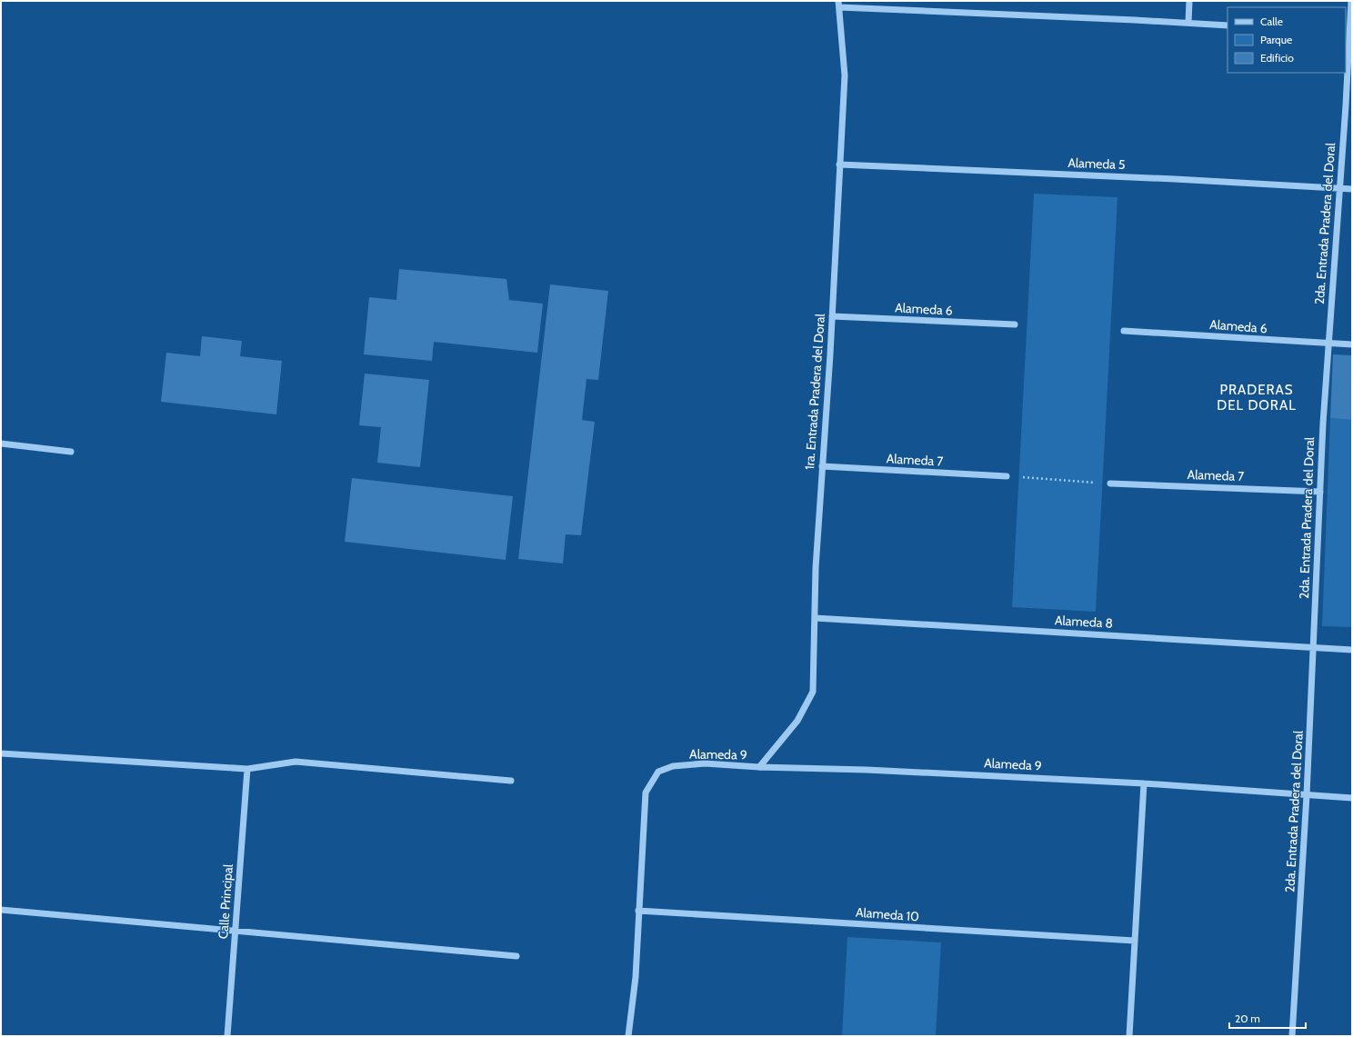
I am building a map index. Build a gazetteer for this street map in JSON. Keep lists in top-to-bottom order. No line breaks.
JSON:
{"streets":{"street":["Alameda 5","2da. Entrada Pradera del Doral","Alameda 6","1ra. Entrada Pradera del Doral","Alameda 7","Alameda 8","Alameda 9","Calle Principal","Alameda 10"]},"crossings":[["Alameda 5","2da. Entrada Pradera del Doral"],["Alameda 5","1ra. Entrada Pradera del Doral"],["2da. Entrada Pradera del Doral","Alameda 6"],["2da. Entrada Pradera del Doral","Alameda 7"],["2da. Entrada Pradera del Doral","Alameda 8"],["2da. Entrada Pradera del Doral","Alameda 9"],["Alameda 6","1ra. Entrada Pradera del Doral"],["1ra. Entrada Pradera del Doral","Alameda 7"],["1ra. Entrada Pradera del Doral","Alameda 8"],["1ra. Entrada Pradera del Doral","Alameda 9"],["Alameda 9","Alameda 10"]],"districts":["PRADERAS DEL DORAL"],"legend":["Calle","Parque","Edificio"],"scale_bar":"20 m"}
